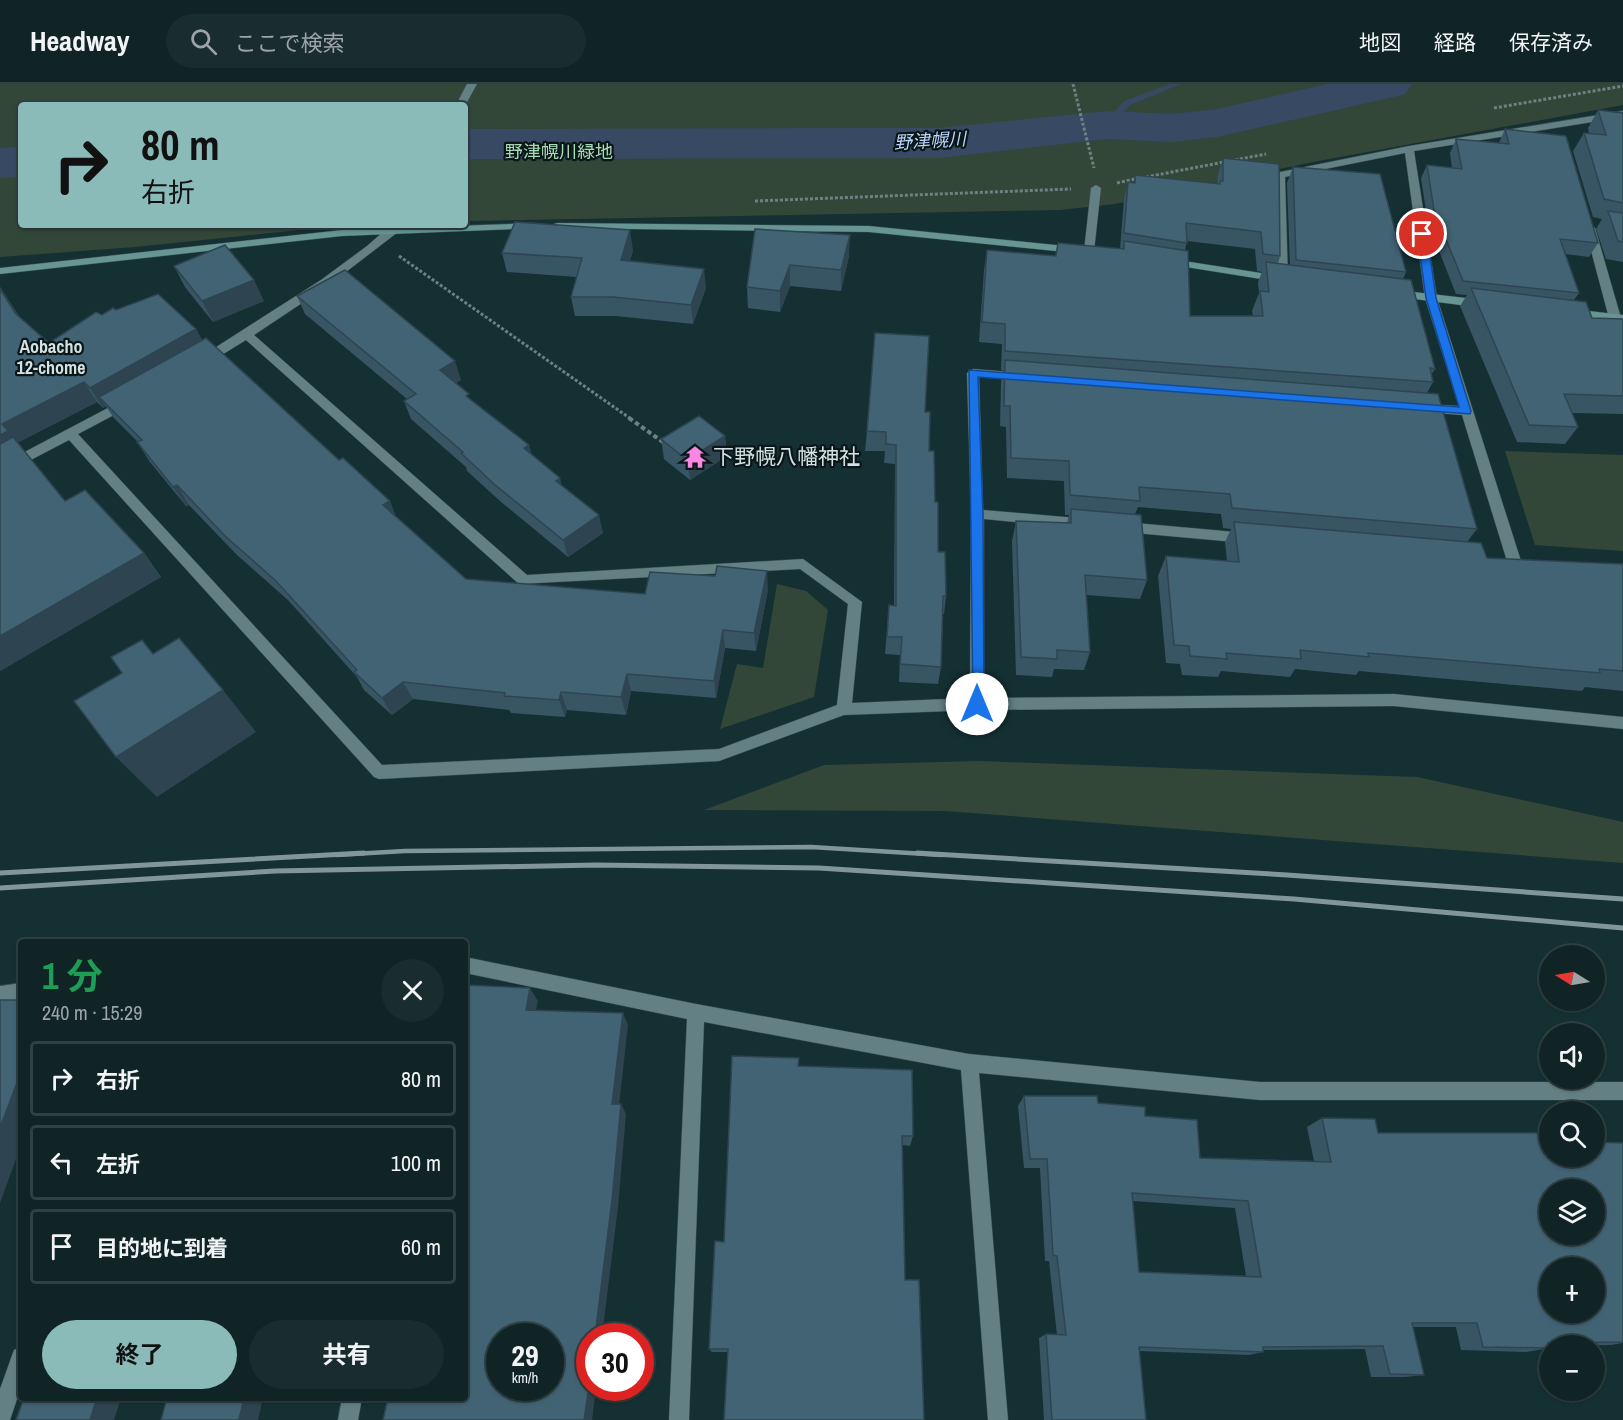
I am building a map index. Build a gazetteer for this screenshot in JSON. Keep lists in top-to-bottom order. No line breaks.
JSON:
{"districts":["Aobacho 12-chome"],"water":["野津幌川"],"parks":["野津幌川緑地"],"places":{"temple":["下野幌八幡神社"]},"north":"left","page":{"header":"Headway","search":"ここで検索","nav":["地図","経路","保存済み"],"turn":["80 m","右折"],"heading":["1 分","240 m · 15:29"],"map_buttons":["+","−"],"list":[{"name":"右折","value":"80 m"},{"name":"左折","value":"100 m"},{"name":"目的地に到着","value":"60 m"}],"buttons":["終了","共有"],"speed":"29 km/h","limit":"30"}}
